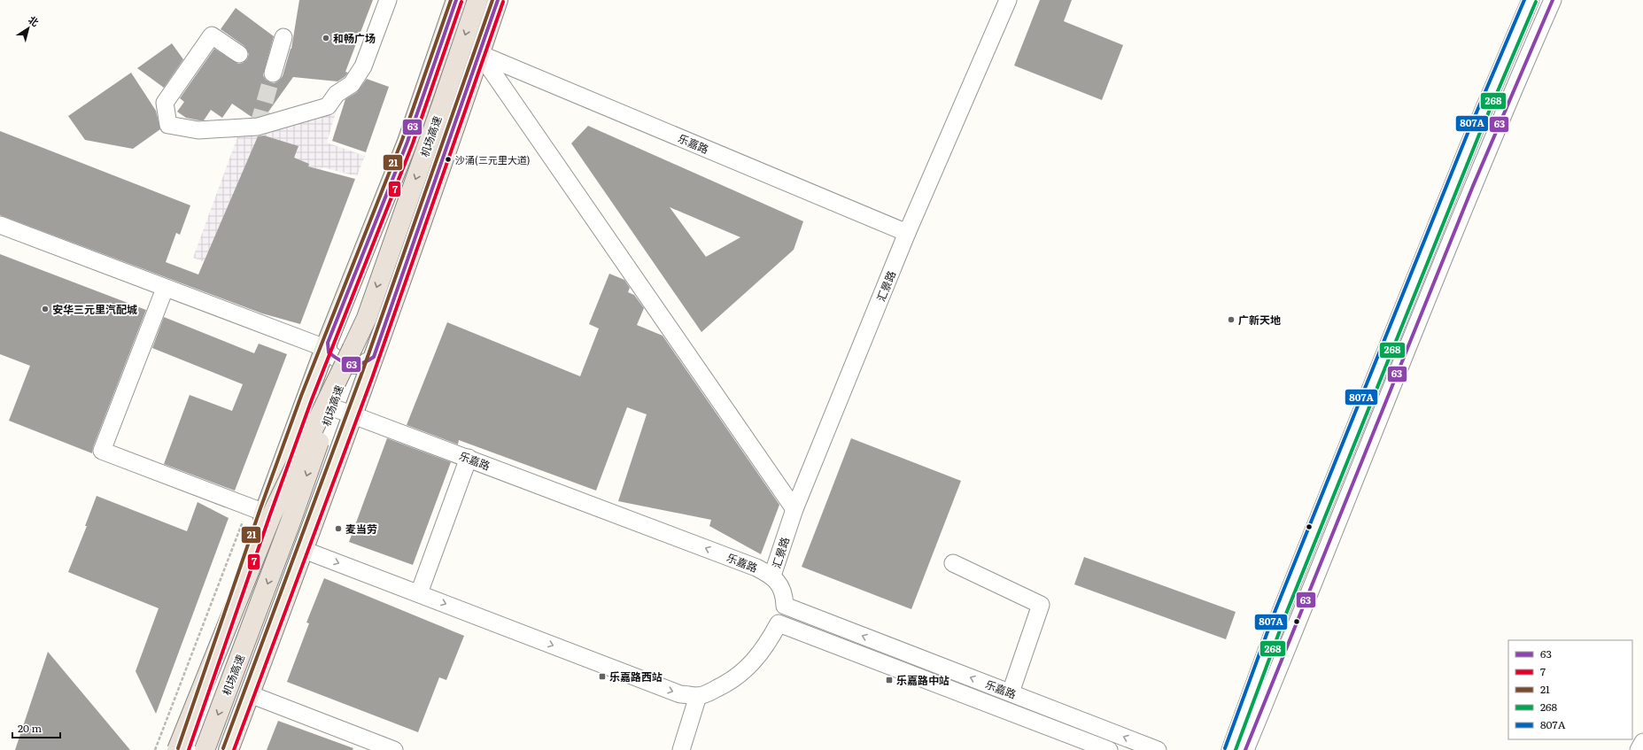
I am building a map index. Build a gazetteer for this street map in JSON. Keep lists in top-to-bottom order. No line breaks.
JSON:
{"streets":{"highway":["机场高速"],"street":["乐嘉路","汇景路"]},"crossings":[["乐嘉路","汇景路"]],"places":{"other":["和畅广场","沙涌(三元里大道)","安华三元里汽配城","广新天地","麦当劳"],"transit":["乐嘉路西站","乐嘉路中站"]},"lines":["transit line 63","transit line 21","transit line 807A","transit line 7","transit line 268"],"legend":["63","7","21","268","807A"],"scale_bar":"20 m","north":"top right"}
